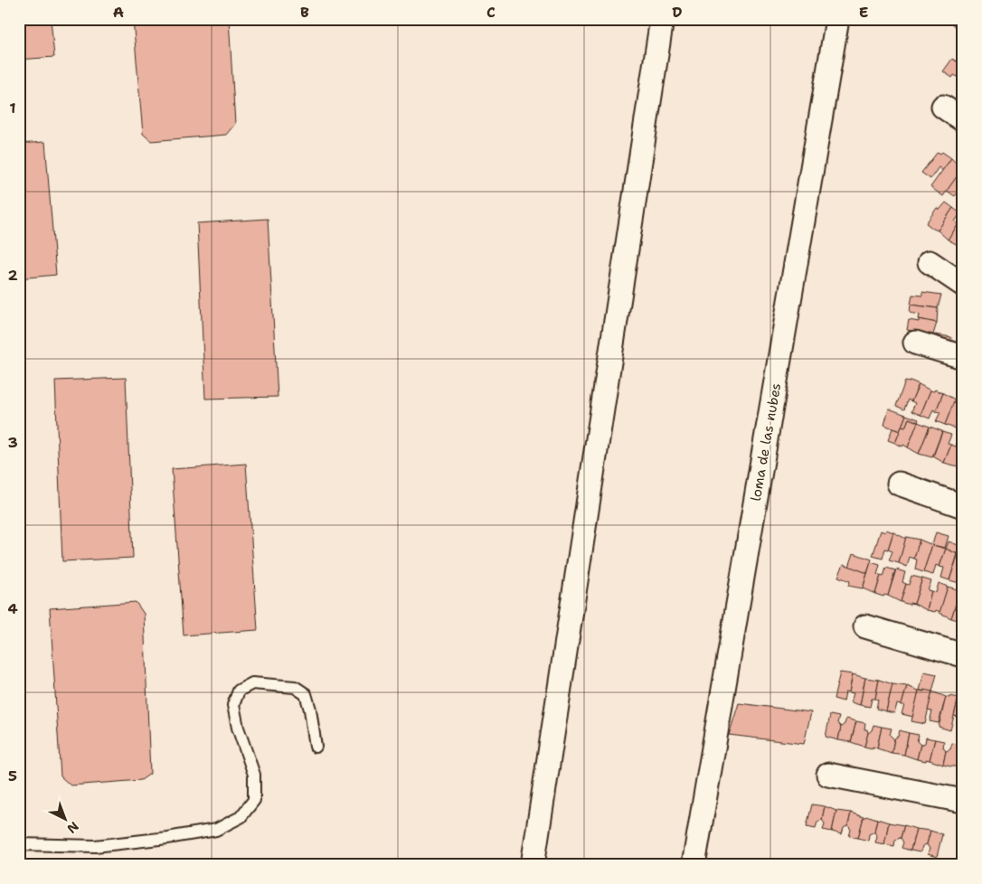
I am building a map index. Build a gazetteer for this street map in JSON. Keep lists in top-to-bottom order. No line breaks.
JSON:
{"streets":{"street":["loma de las nubes"]},"north":"bottom right","grid":{"columns":["A","B","C","D","E"],"rows":["1","2","3","4","5"]}}
